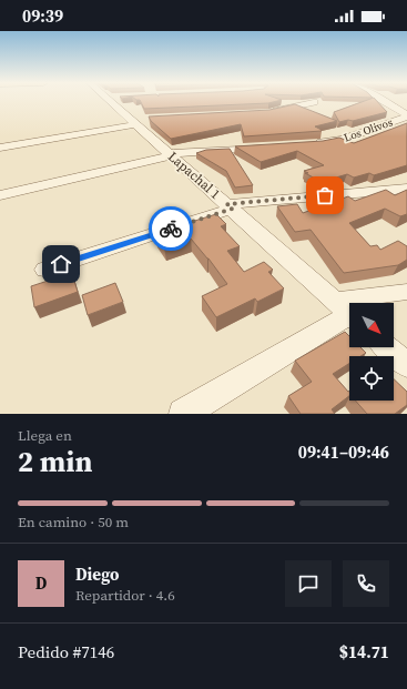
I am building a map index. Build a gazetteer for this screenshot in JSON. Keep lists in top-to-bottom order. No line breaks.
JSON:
{"streets":{"street":["Los Olivos","Lapachal 1"]},"north":"bottom right","page":{"status":"09:39","heading":["2 min","Llega en","09:41–09:46"],"panel":["Diego","Repartidor · 4.6","Pedido #7146","$14.71"],"bar":"En camino · 50 m","round":"D"}}
